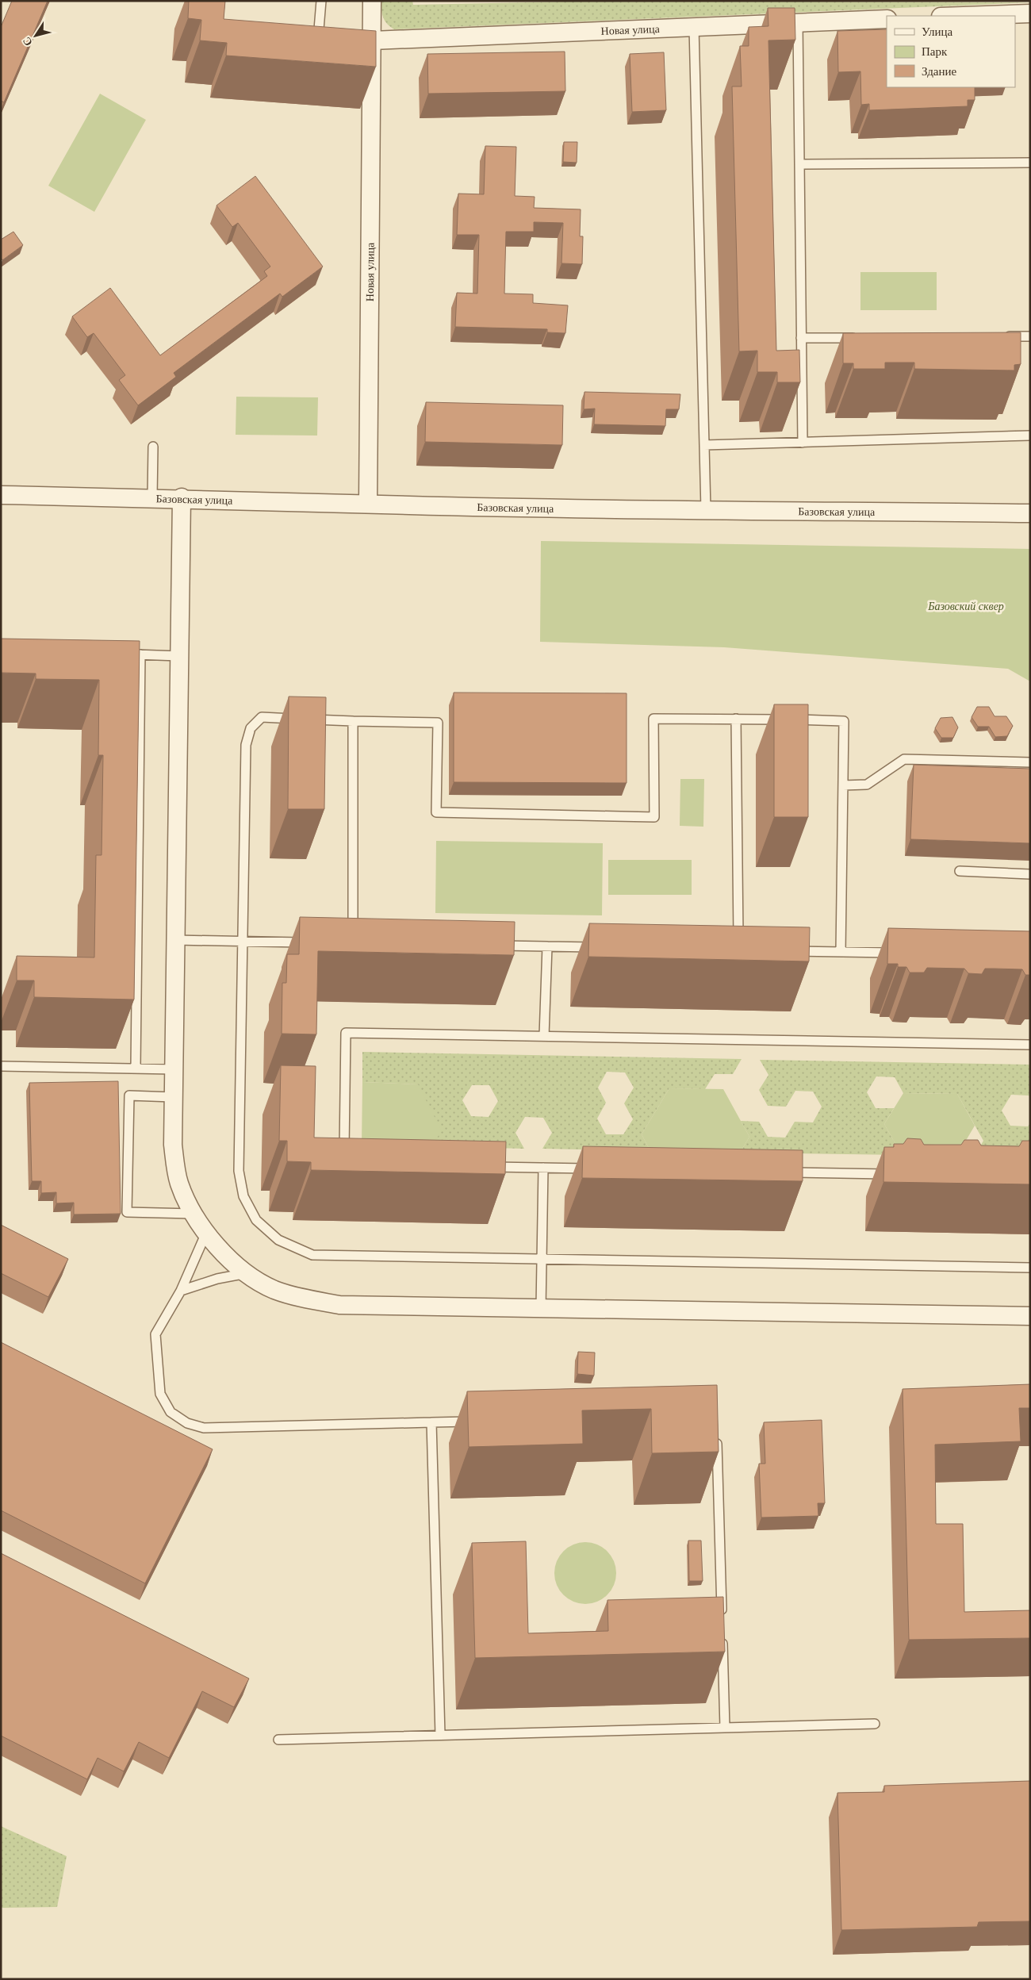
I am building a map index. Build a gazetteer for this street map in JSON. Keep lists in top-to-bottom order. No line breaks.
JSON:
{"streets":{"street":["Новая улица","Базовская улица"]},"crossings":[["Новая улица","Базовская улица"]],"parks":["Базовский сквер"],"legend":["Улица","Парк","Здание"],"north":"bottom left"}
